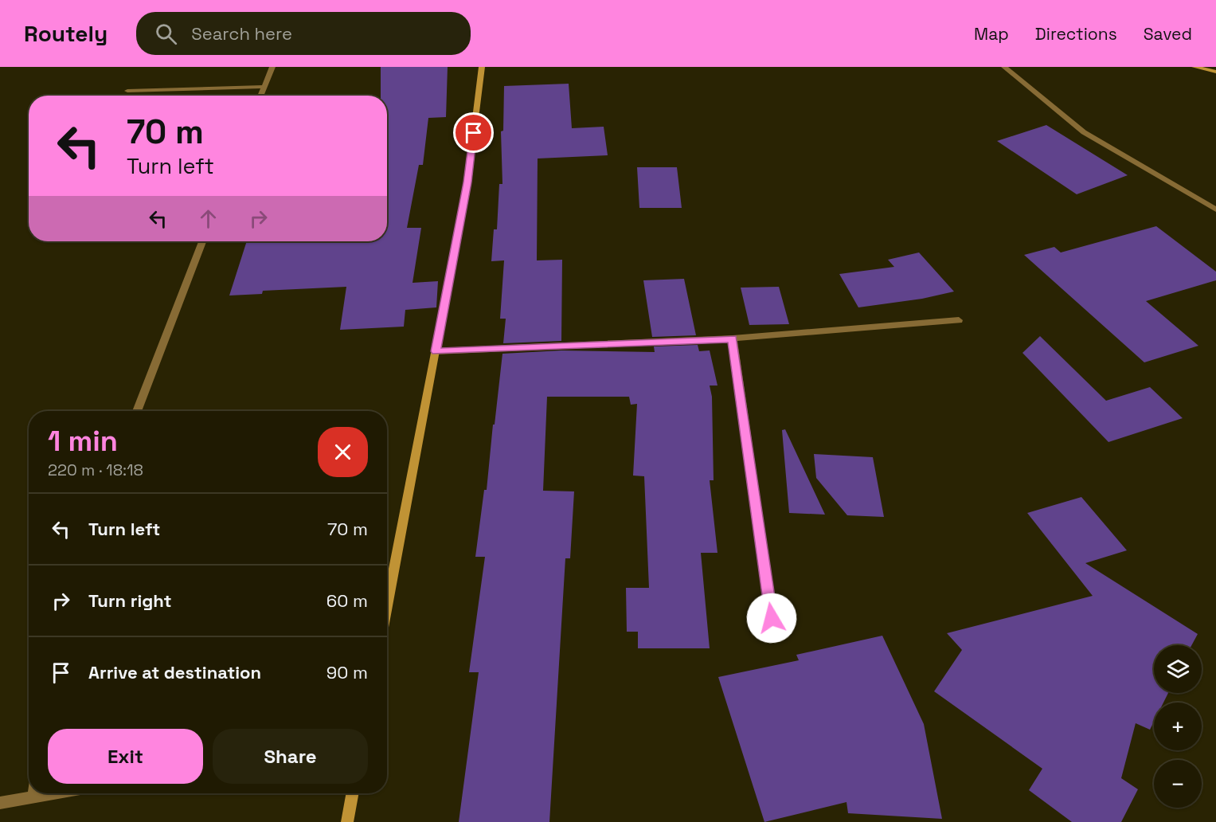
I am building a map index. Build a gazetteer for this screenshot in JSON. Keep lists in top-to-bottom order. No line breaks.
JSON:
{"page":{"header":"Routely","search":"Search here","nav":["Map","Directions","Saved"],"turn":["70 m","Turn left"],"heading":["1 min","220 m · 18:18"],"list":[{"name":"Turn left","value":"70 m"},{"name":"Turn right","value":"60 m"},{"name":"Arrive at destination","value":"90 m"}],"map_buttons":["+","−"],"buttons":["Exit","Share"]}}
